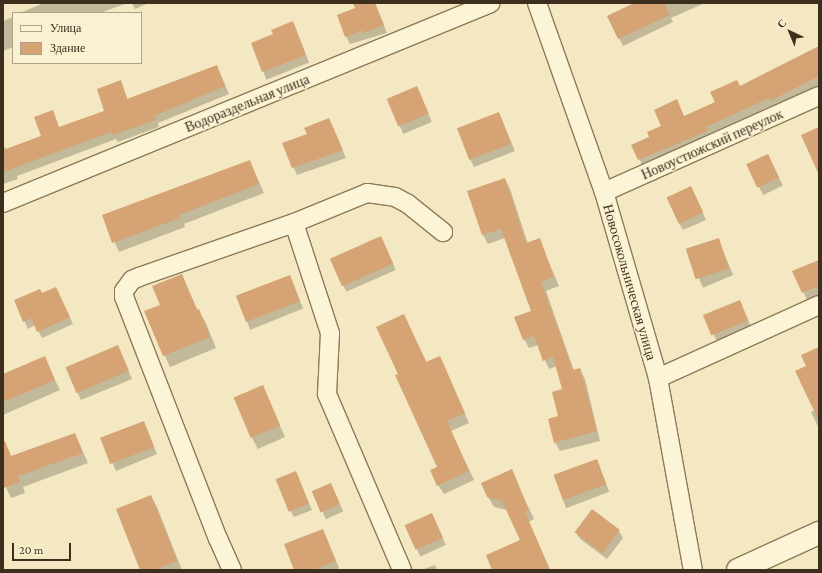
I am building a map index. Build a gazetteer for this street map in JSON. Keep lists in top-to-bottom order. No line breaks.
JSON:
{"streets":{"street":["Водораздельная улица","Новоустюжский переулок","Новосокольническая улица"]},"crossings":[["Новоустюжский переулок","Новосокольническая улица"]],"legend":["Улица","Здание"],"scale_bar":"20 m","north":"top left"}
